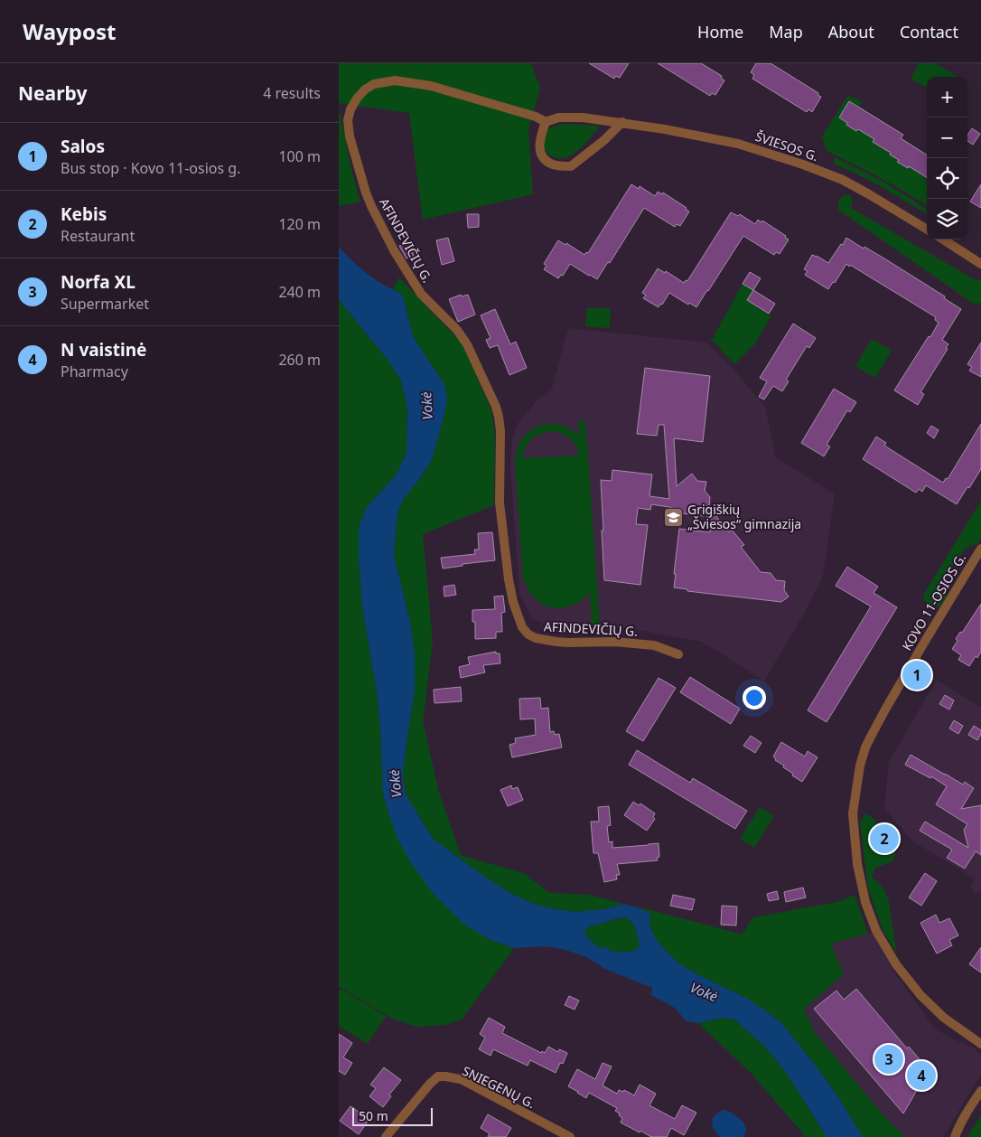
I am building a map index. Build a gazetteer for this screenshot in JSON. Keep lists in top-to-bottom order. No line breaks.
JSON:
{"streets":{"street":["ŠVIESOS G.","AFINDEVIČIŲ G.","KOVO 11-OSIOS G.","SNIEGENŲ G."]},"crossings":[["ŠVIESOS G.","AFINDEVIČIŲ G."]],"water":["Vokė"],"places":{"school or university":["Grigiškių „Šviesos“ gimnazija"]},"scale_bar":"50 m","page":{"header":"Waypost","nav":["Home","Map","About","Contact"],"heading":["Nearby","4 results"],"map_buttons":["+","−"],"list":[{"mark":"1","name":"Salos","note":"Bus stop · Kovo 11-osios g.","value":"100 m"},{"mark":"2","name":"Kebis","note":"Restaurant","value":"120 m"},{"mark":"3","name":"Norfa XL","note":"Supermarket","value":"240 m"},{"mark":"4","name":"N vaistinė","note":"Pharmacy","value":"260 m"}],"pins":["1","2","3","4"],"scale":"50 m"}}
